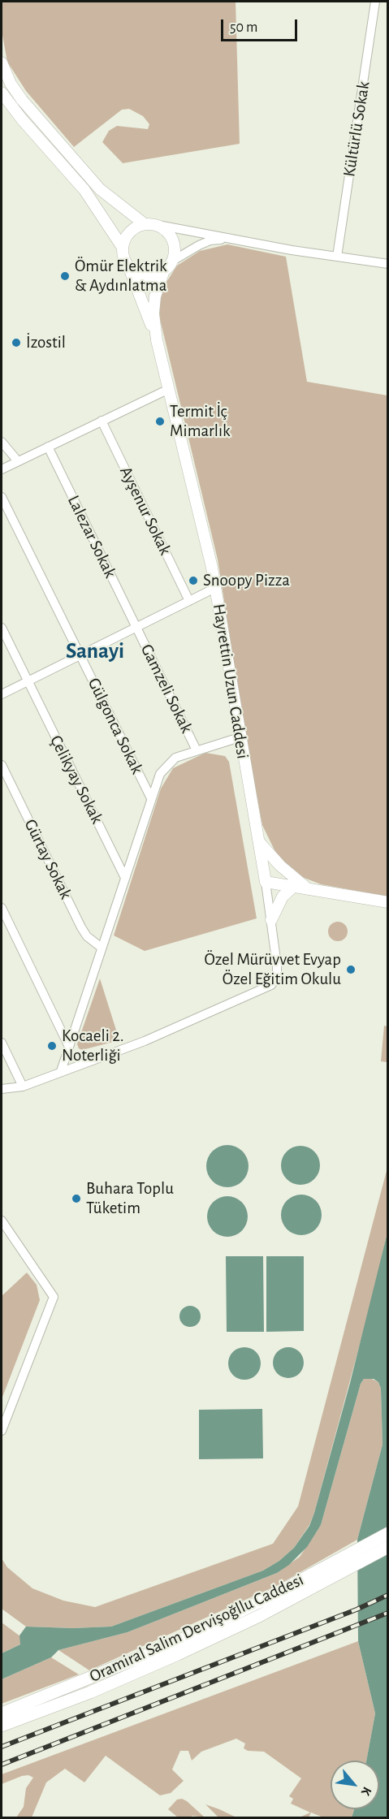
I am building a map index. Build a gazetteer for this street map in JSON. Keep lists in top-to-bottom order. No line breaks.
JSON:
{"streets":{"main road":["Oramiral Salim Dervişoğllu Caddesi"],"street":["Kültürlü Sokak","Ayşenur Sokak","Lalezar Sokak","Hayrettin Uzun Caddesi","Gamzeli Sokak","Gülgonca Sokak","Çelikyay Sokak","Gürtay Sokak"]},"crossings":[["Lalezar Sokak","Gamzeli Sokak"]],"districts":["Sanayi"],"places":["Ömür Elektrik & Aydınlatma","İzostil","Termit İç Mimarlık","Snoopy Pizza","Özel Mürüvvet Evyap Özel Eğitim Okulu","Kocaeli 2. Noterliği","Buhara Toplu Tüketim"],"scale_bar":"50 m","north":"bottom right"}
